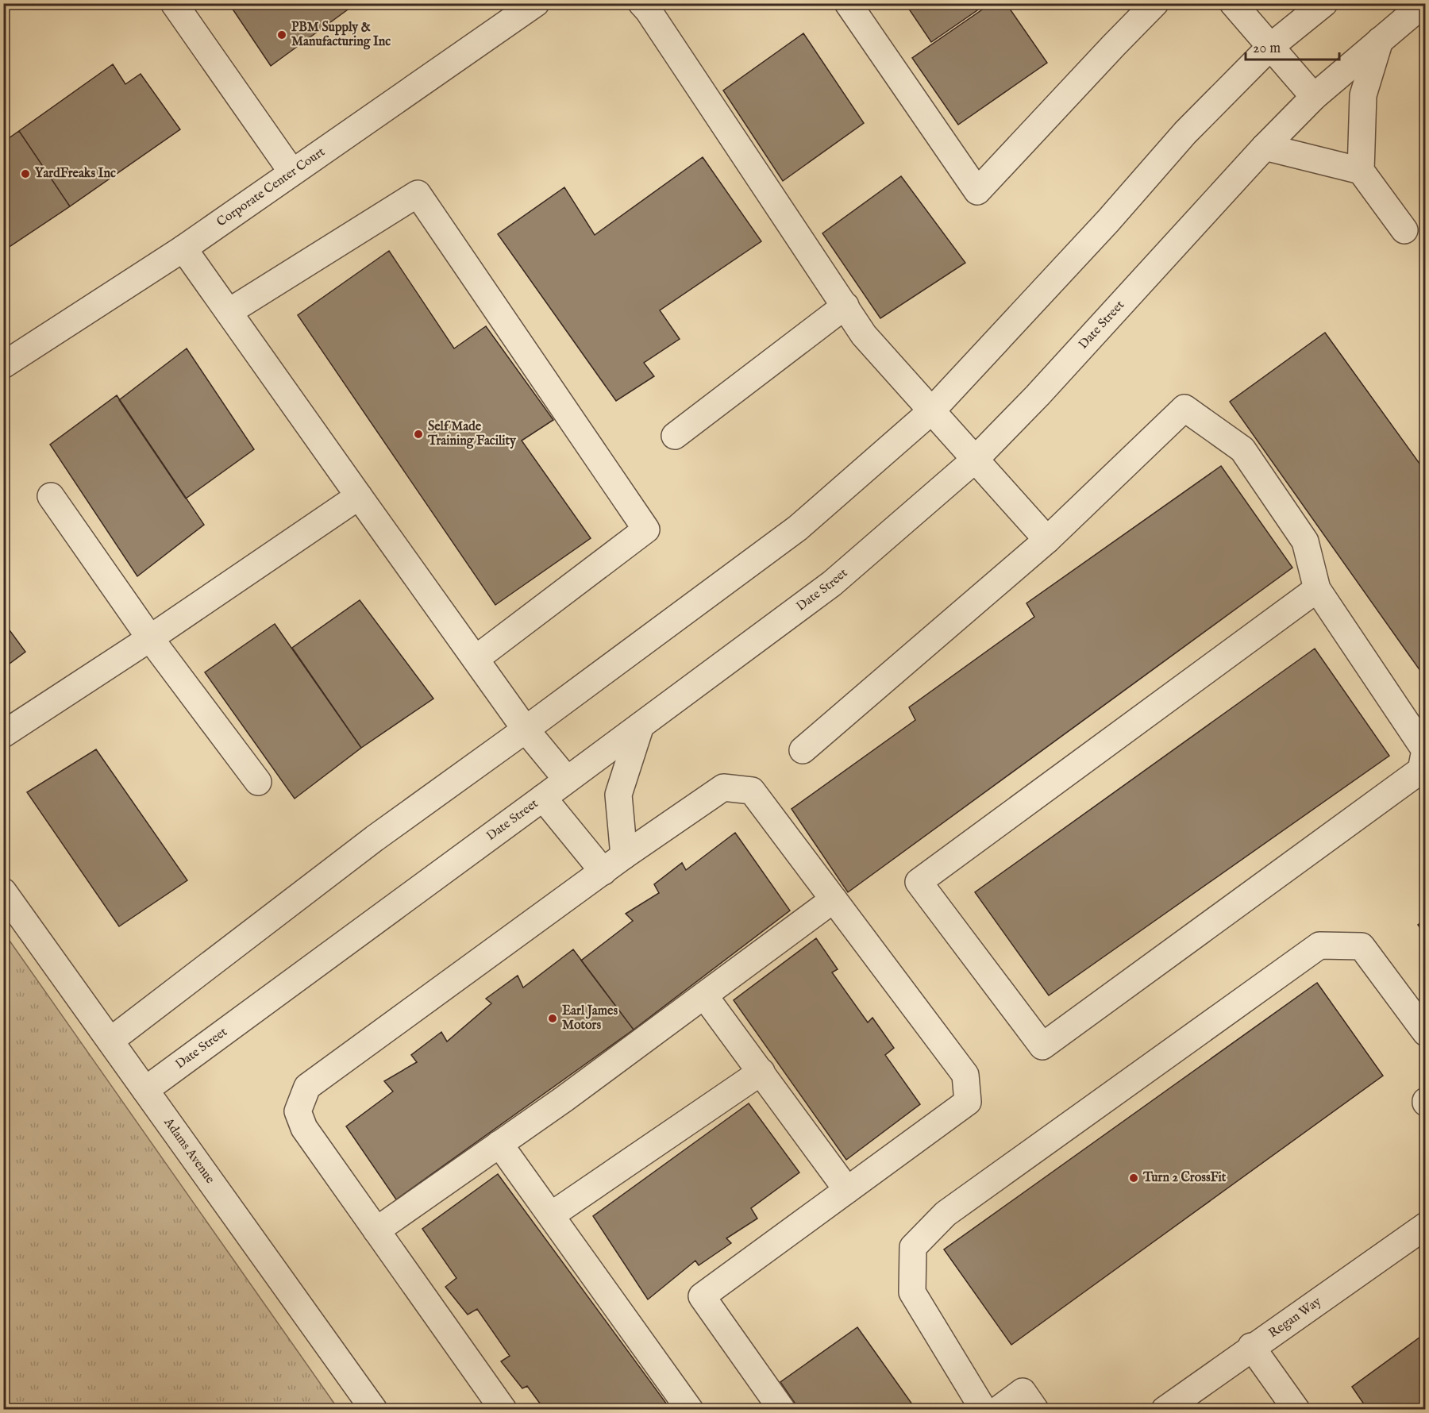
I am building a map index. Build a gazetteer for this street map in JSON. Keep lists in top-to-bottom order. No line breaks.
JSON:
{"streets":{"street":["Corporate Center Court","Date Street","Adams Avenue","Regan Way"]},"crossings":[["Date Street","Adams Avenue"]],"places":["PBM Supply & Manufacturing Inc","YardFreaks Inc","Self Made Training Facility","Earl James Motors","Turn 2 CrossFit"],"scale_bar":"20 m"}
